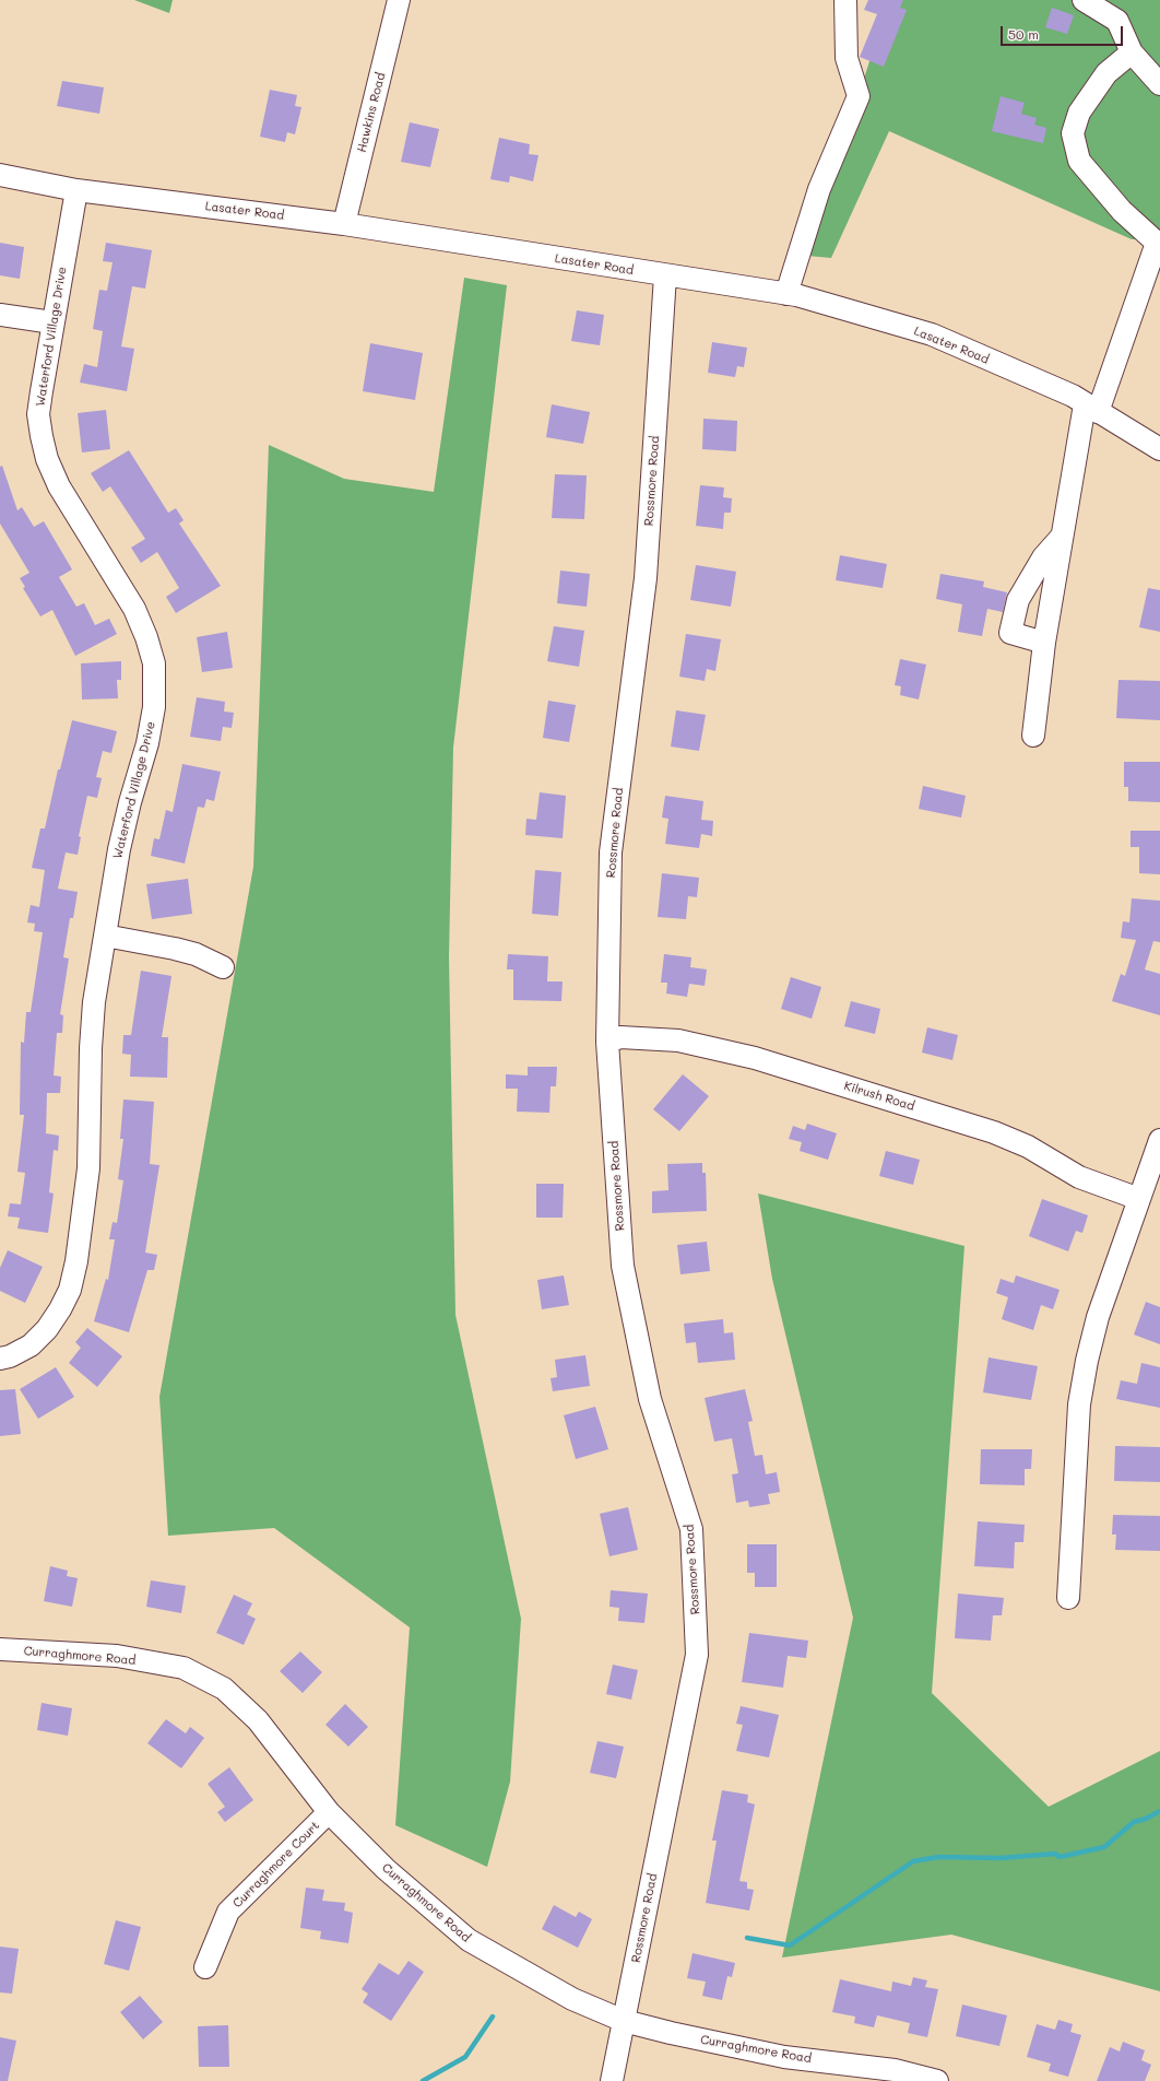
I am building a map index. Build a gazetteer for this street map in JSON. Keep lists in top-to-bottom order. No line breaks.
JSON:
{"streets":{"street":["Hawkins Road","Lasater Road","Waterford Village Drive","Rossmore Road","Kilrush Road","Curraghmore Road","Curraghmore Court"]},"crossings":[["Hawkins Road","Lasater Road"],["Lasater Road","Waterford Village Drive"],["Lasater Road","Rossmore Road"],["Rossmore Road","Kilrush Road"],["Rossmore Road","Curraghmore Road"],["Curraghmore Road","Curraghmore Court"]],"scale_bar":"50 m"}
